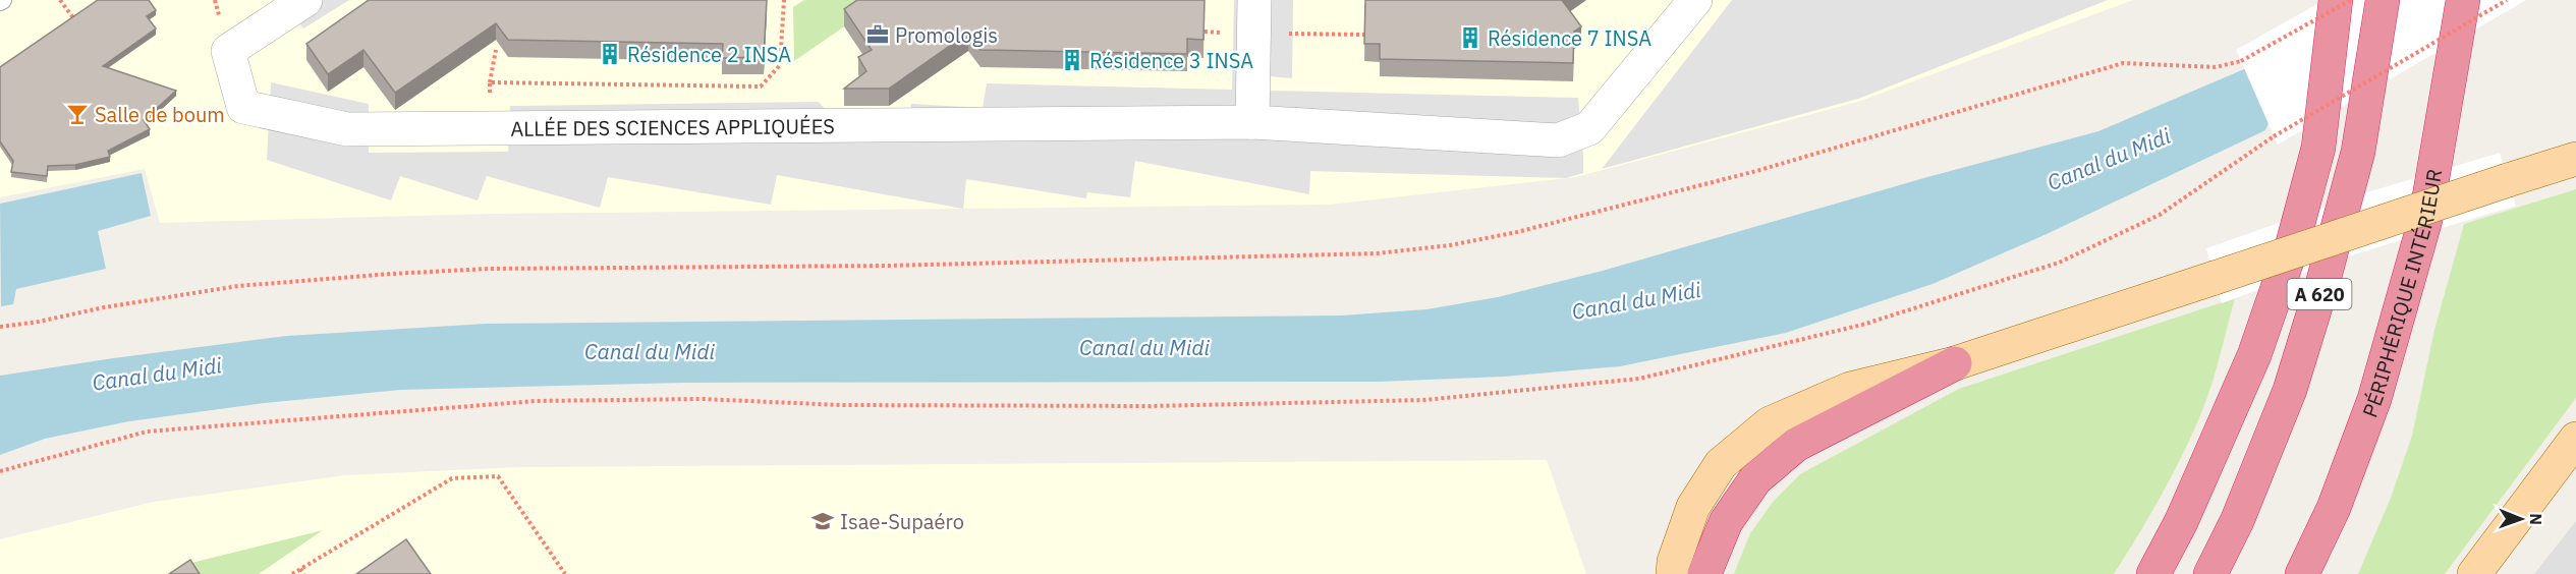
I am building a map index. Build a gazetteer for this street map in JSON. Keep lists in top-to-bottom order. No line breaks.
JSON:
{"streets":{"highway":["PÉRIPHÉRIQUE INTÉRIEUR","A 620"],"street":["ALLÉE DES SCIENCES APPLIQUÉES"]},"water":["Canal du Midi"],"places":{"office":["Promologis"],"building":["Résidence 7 INSA","Résidence 2 INSA","Résidence 3 INSA"],"bar":["Salle de boum"],"school or university":["Isae-Supaéro"]},"north":"right"}
